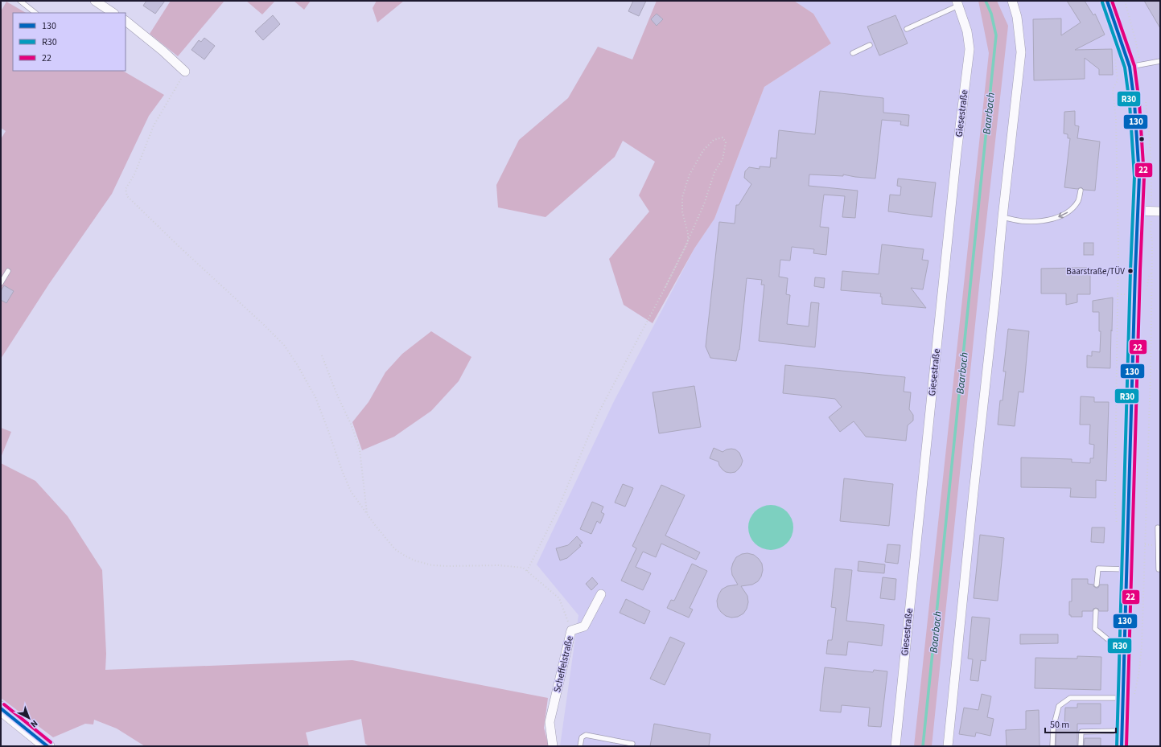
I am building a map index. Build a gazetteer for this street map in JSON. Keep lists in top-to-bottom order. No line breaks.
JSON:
{"streets":{"street":["Giesestraße","Scheffelstraße"]},"water":["Baarbach"],"places":["Baarstraße/TÜV"],"lines":["transit line 130","transit line 22","transit line R30"],"legend":["130","R30","22"],"scale_bar":"50 m","north":"bottom right"}
